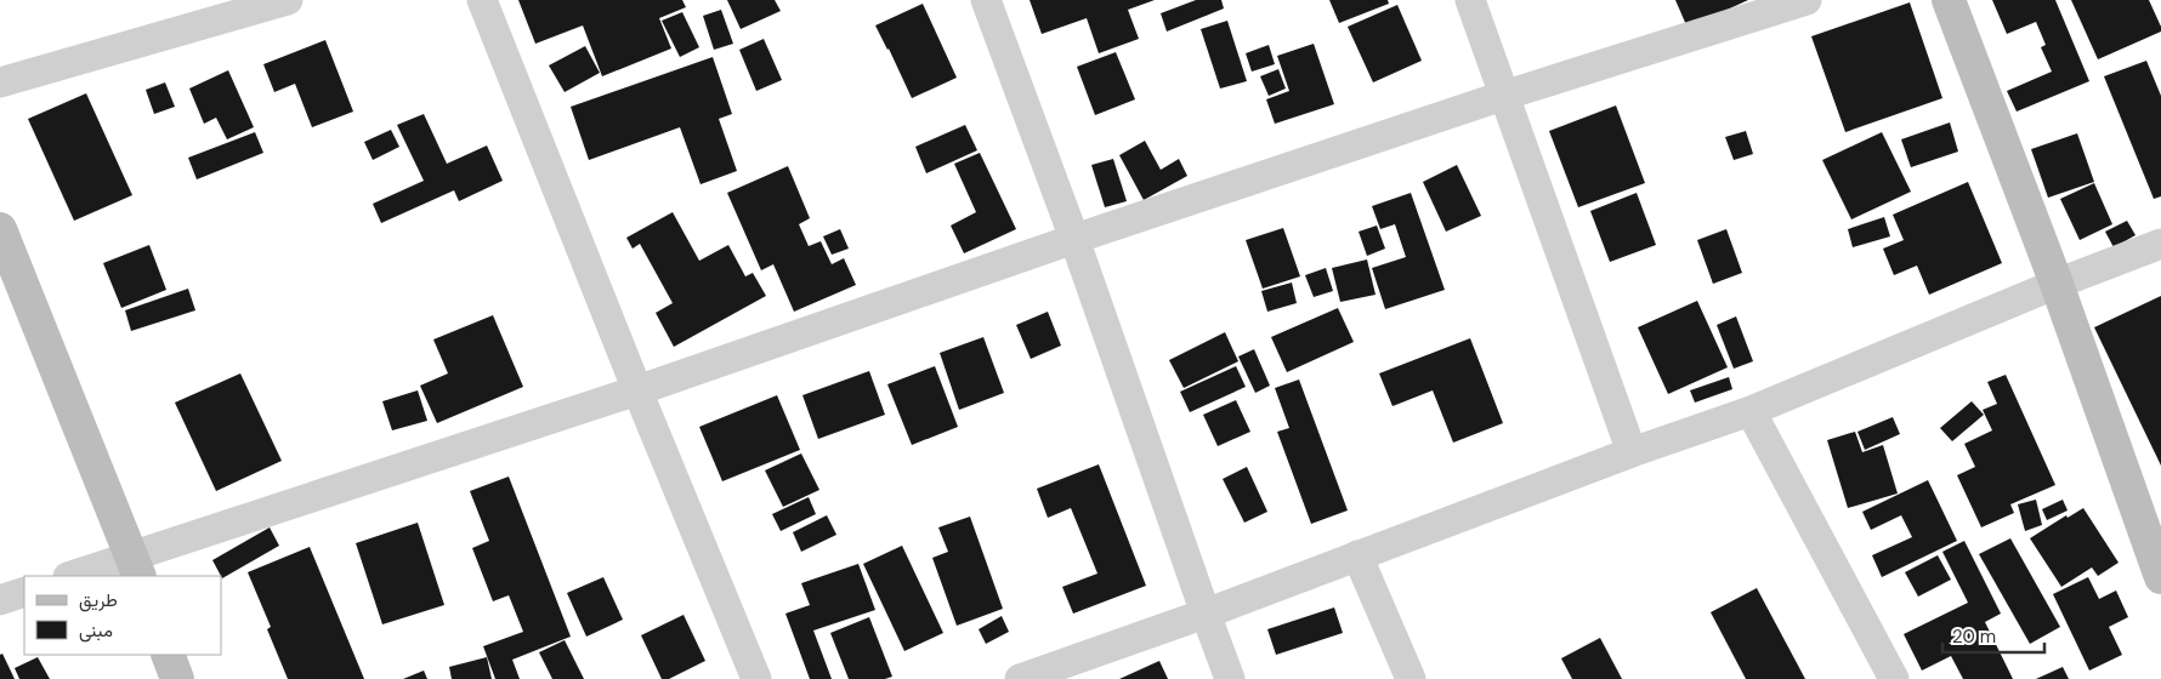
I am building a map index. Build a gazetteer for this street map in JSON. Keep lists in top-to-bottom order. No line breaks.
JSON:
{"legend":["طريق","مبنى"],"scale_bar":"20 m"}
